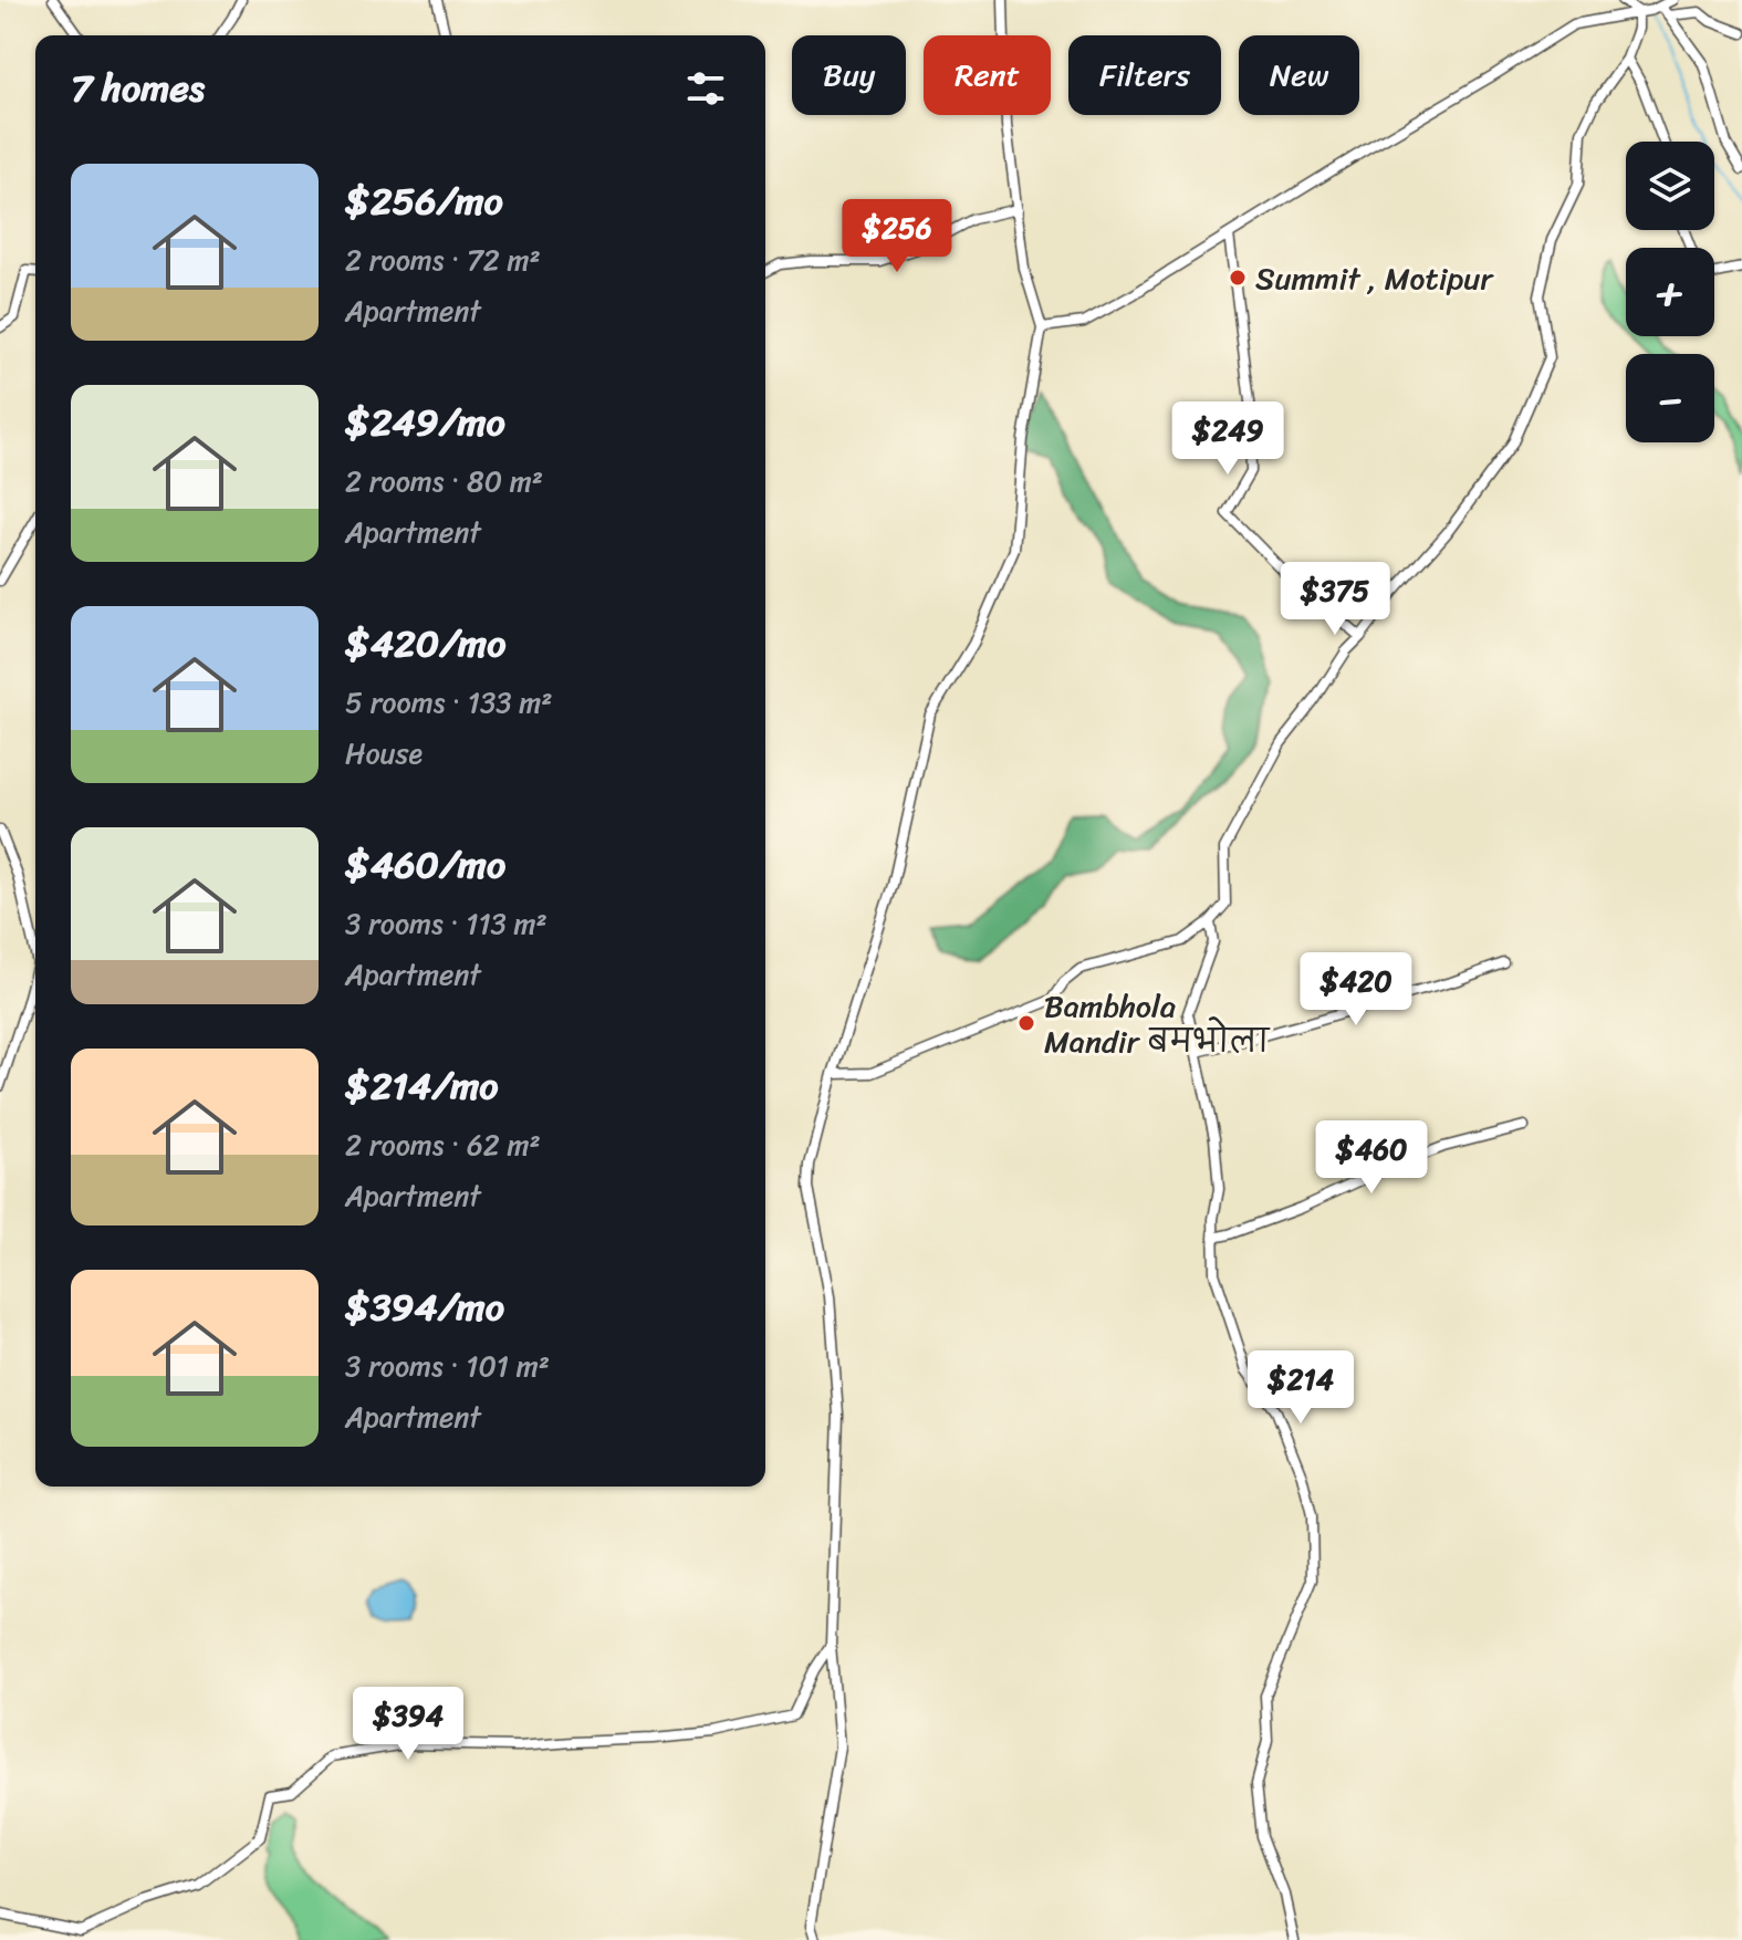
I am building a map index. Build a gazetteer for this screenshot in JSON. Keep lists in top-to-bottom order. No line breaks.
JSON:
{"places":["Summit , Motipur","Bambhola Mandir बमभोला"],"page":{"chip":["Buy","Rent","Filters","New"],"heading":"7 homes","map_buttons":["+","−"],"list":[{"name":"$256/mo","note":"2 rooms · 72 m² · Apartment"},{"name":"$249/mo","note":"2 rooms · 80 m² · Apartment"},{"name":"$420/mo","note":"5 rooms · 133 m² · House"},{"name":"$460/mo","note":"3 rooms · 113 m² · Apartment"},{"name":"$214/mo","note":"2 rooms · 62 m² · Apartment"},{"name":"$394/mo","note":"3 rooms · 101 m² · Apartment"}],"price":["$256","$249","$375","$420","$460","$214","$394"]}}
